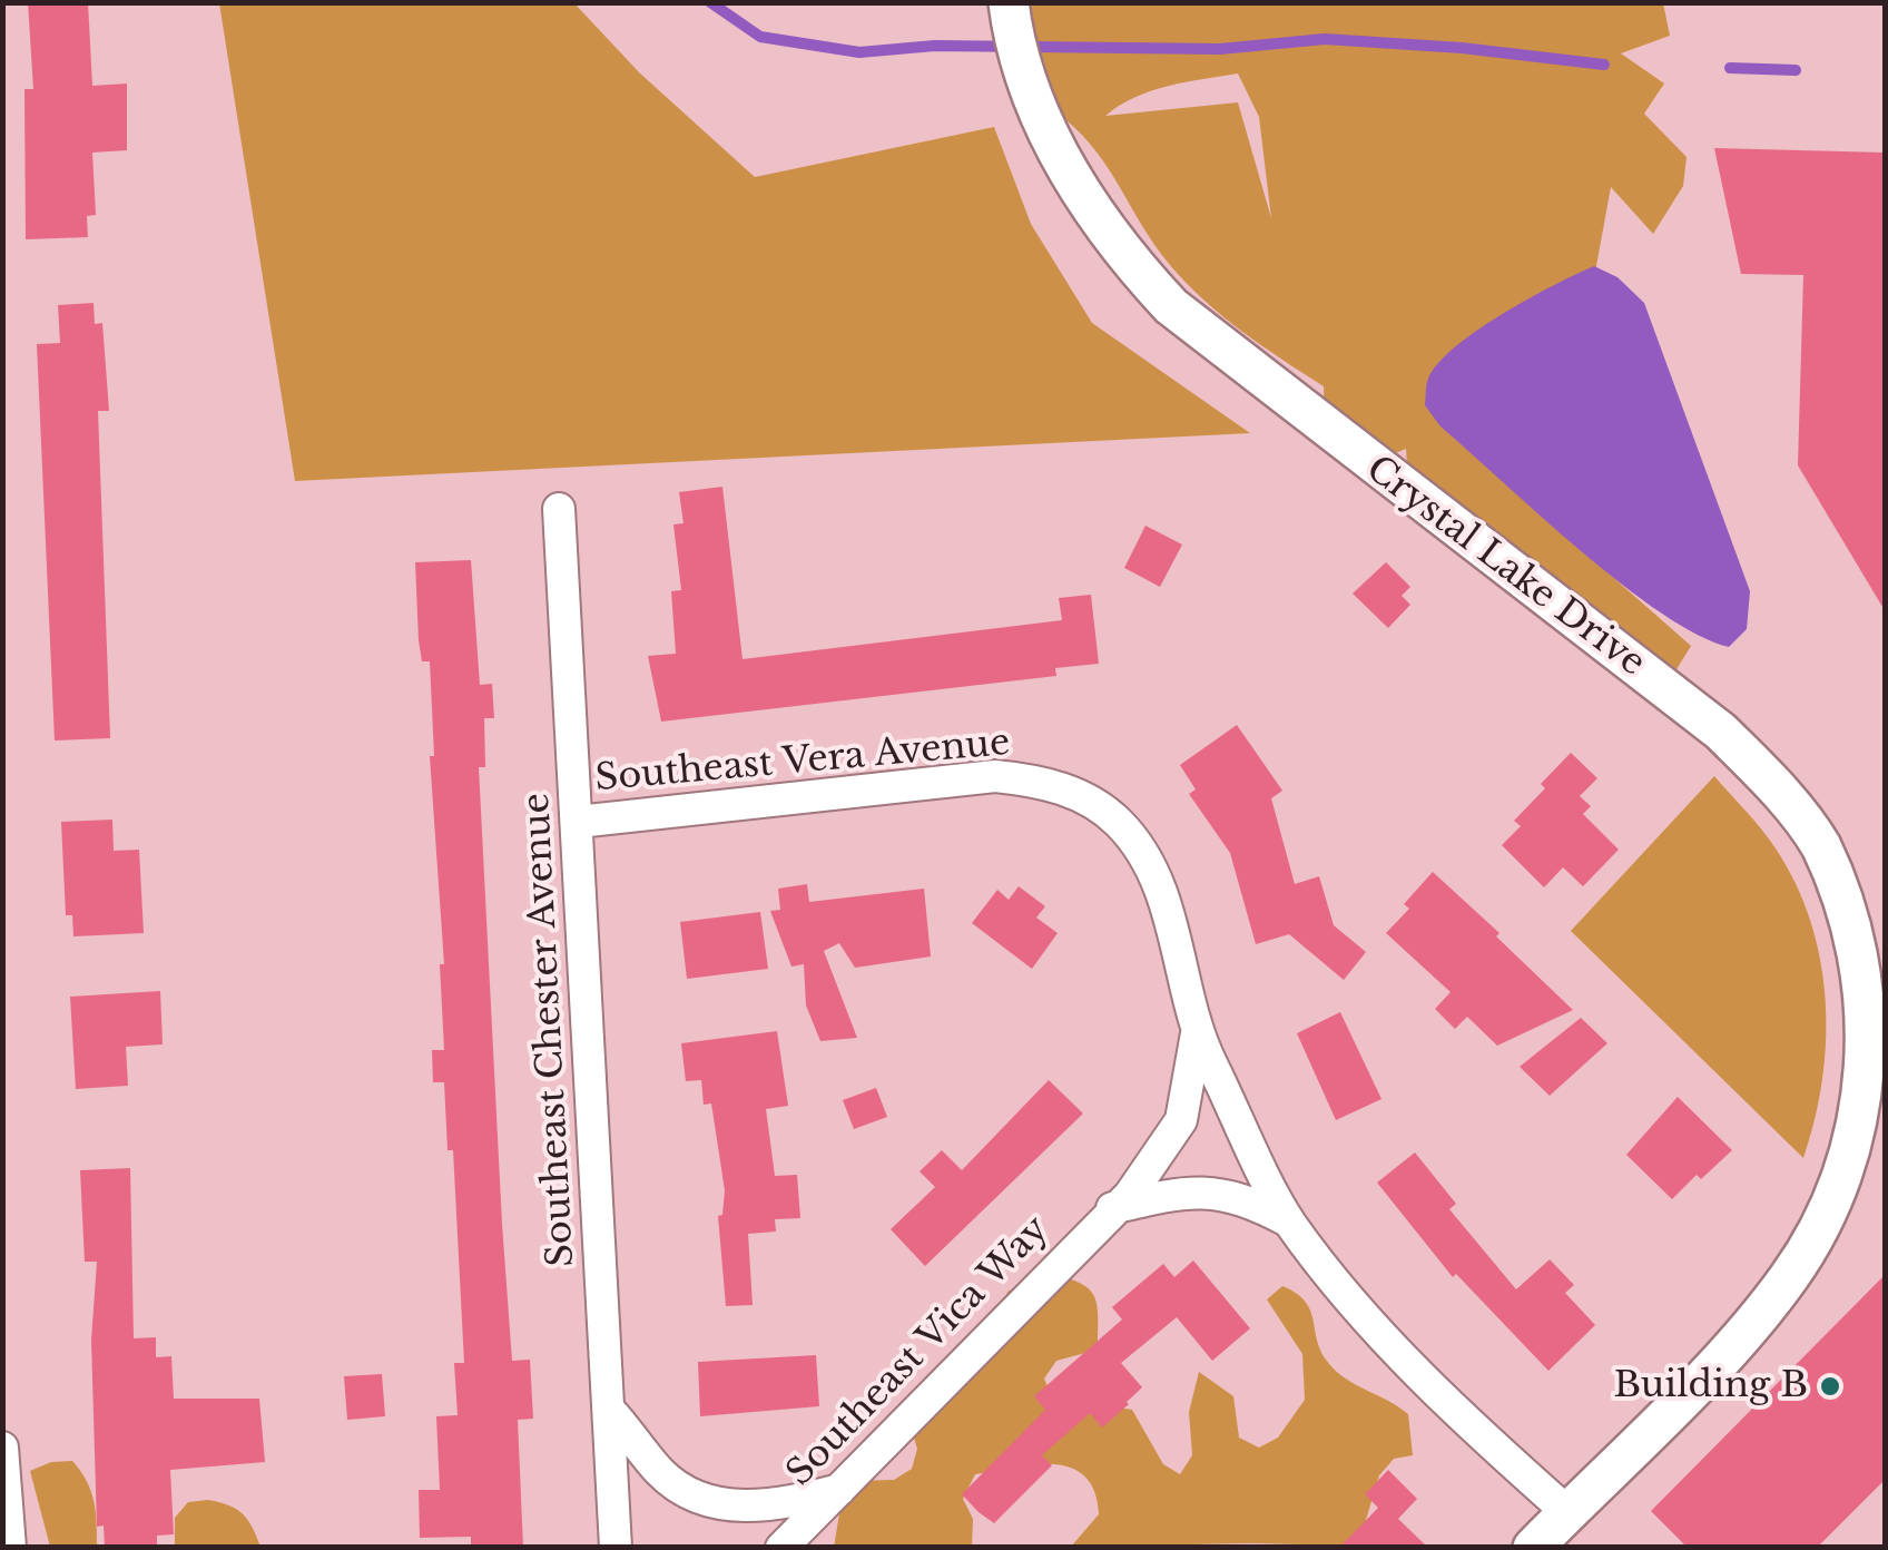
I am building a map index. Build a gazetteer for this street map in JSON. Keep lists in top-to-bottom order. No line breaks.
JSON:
{"streets":{"street":["Crystal Lake Drive","Southeast Vera Avenue","Southeast Chester Avenue","Southeast Vica Way"]},"crossings":[["Crystal Lake Drive","Southeast Vera Avenue"],["Southeast Vera Avenue","Southeast Chester Avenue"],["Southeast Vera Avenue","Southeast Vica Way"]],"places":["Building B"]}
